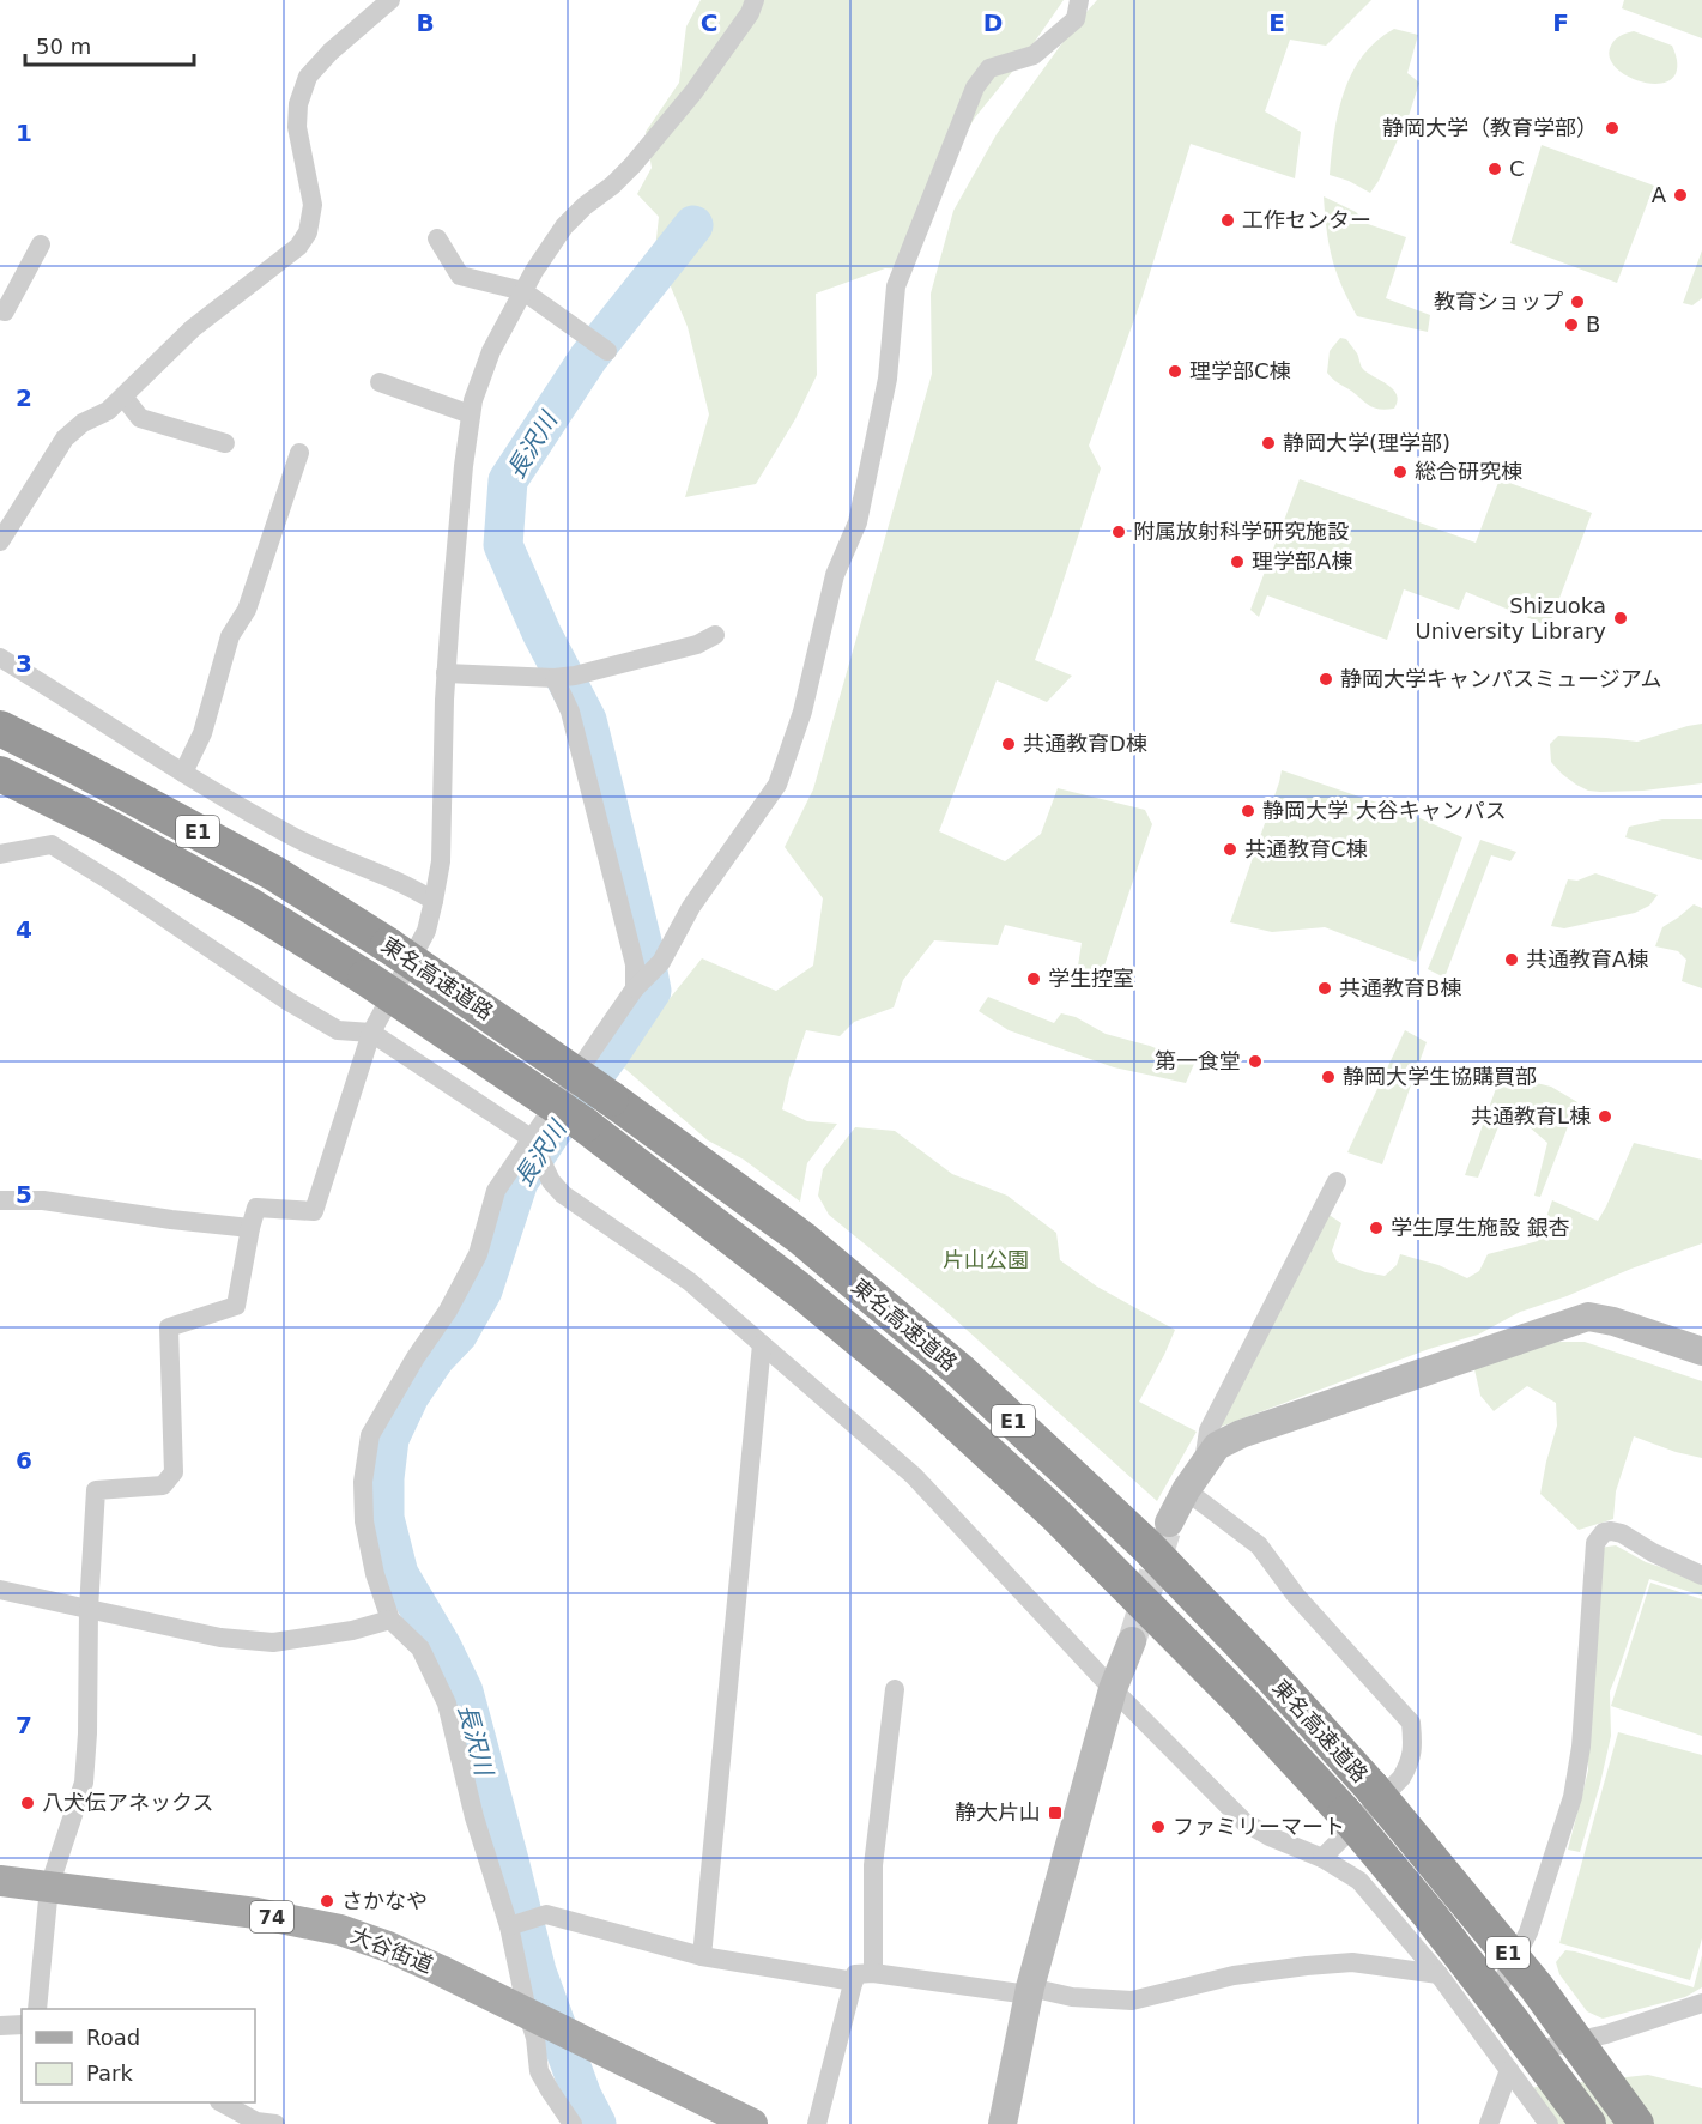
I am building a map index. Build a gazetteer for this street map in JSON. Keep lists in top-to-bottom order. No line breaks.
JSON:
{"streets":{"highway":["E1","東名高速道路"],"main road":["74","大谷街道"]},"water":["長沢川"],"parks":["片山公園"],"places":{"other":["静岡大学（教育学部）","C","A","工作センター","教育ショップ","B","理学部C棟","静岡大学(理学部)","総合研究棟","附属放射科学研究施設","理学部A棟","Shizuoka University Library","静岡大学キャンパスミュージアム","共通教育D棟","静岡大学 大谷キャンパス","共通教育C棟","共通教育A棟","学生控室","共通教育B棟","第一食堂","静岡大学生協購買部","共通教育L棟","学生厚生施設 銀杏","八犬伝アネックス","ファミリーマート","さかなや"],"transit":["静大片山"]},"legend":["Road","Park"],"scale_bar":"50 m","grid":{"columns":["B","C","D","E","F"],"rows":["1","2","3","4","5","6","7"]}}
